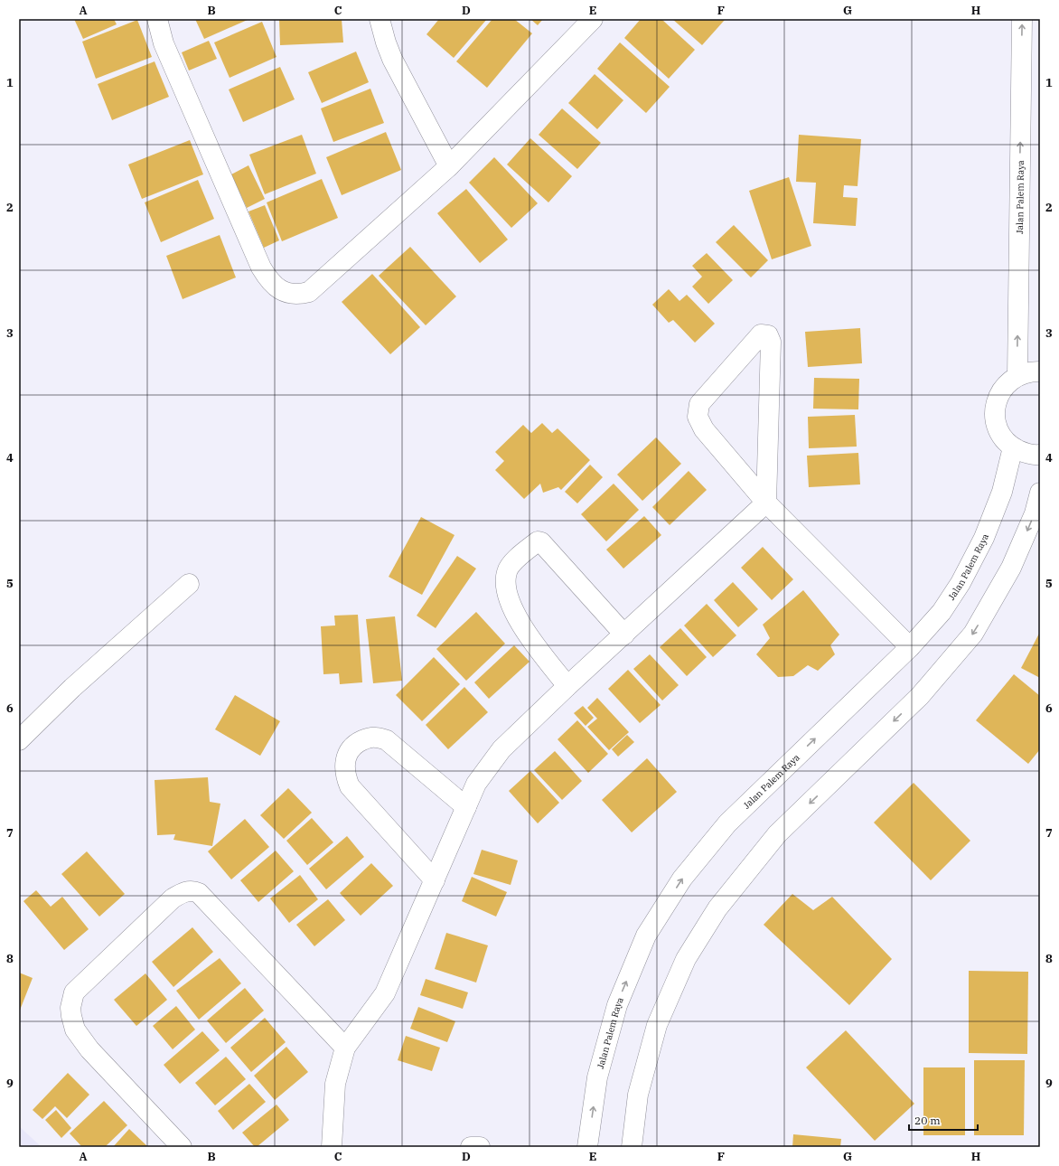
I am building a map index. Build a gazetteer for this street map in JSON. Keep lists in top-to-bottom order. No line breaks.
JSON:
{"streets":{"street":["Jalan Palem Raya"]},"scale_bar":"20 m","grid":{"columns":["A","B","C","D","E","F","G","H"],"rows":["1","2","3","4","5","6","7","8","9"]}}
